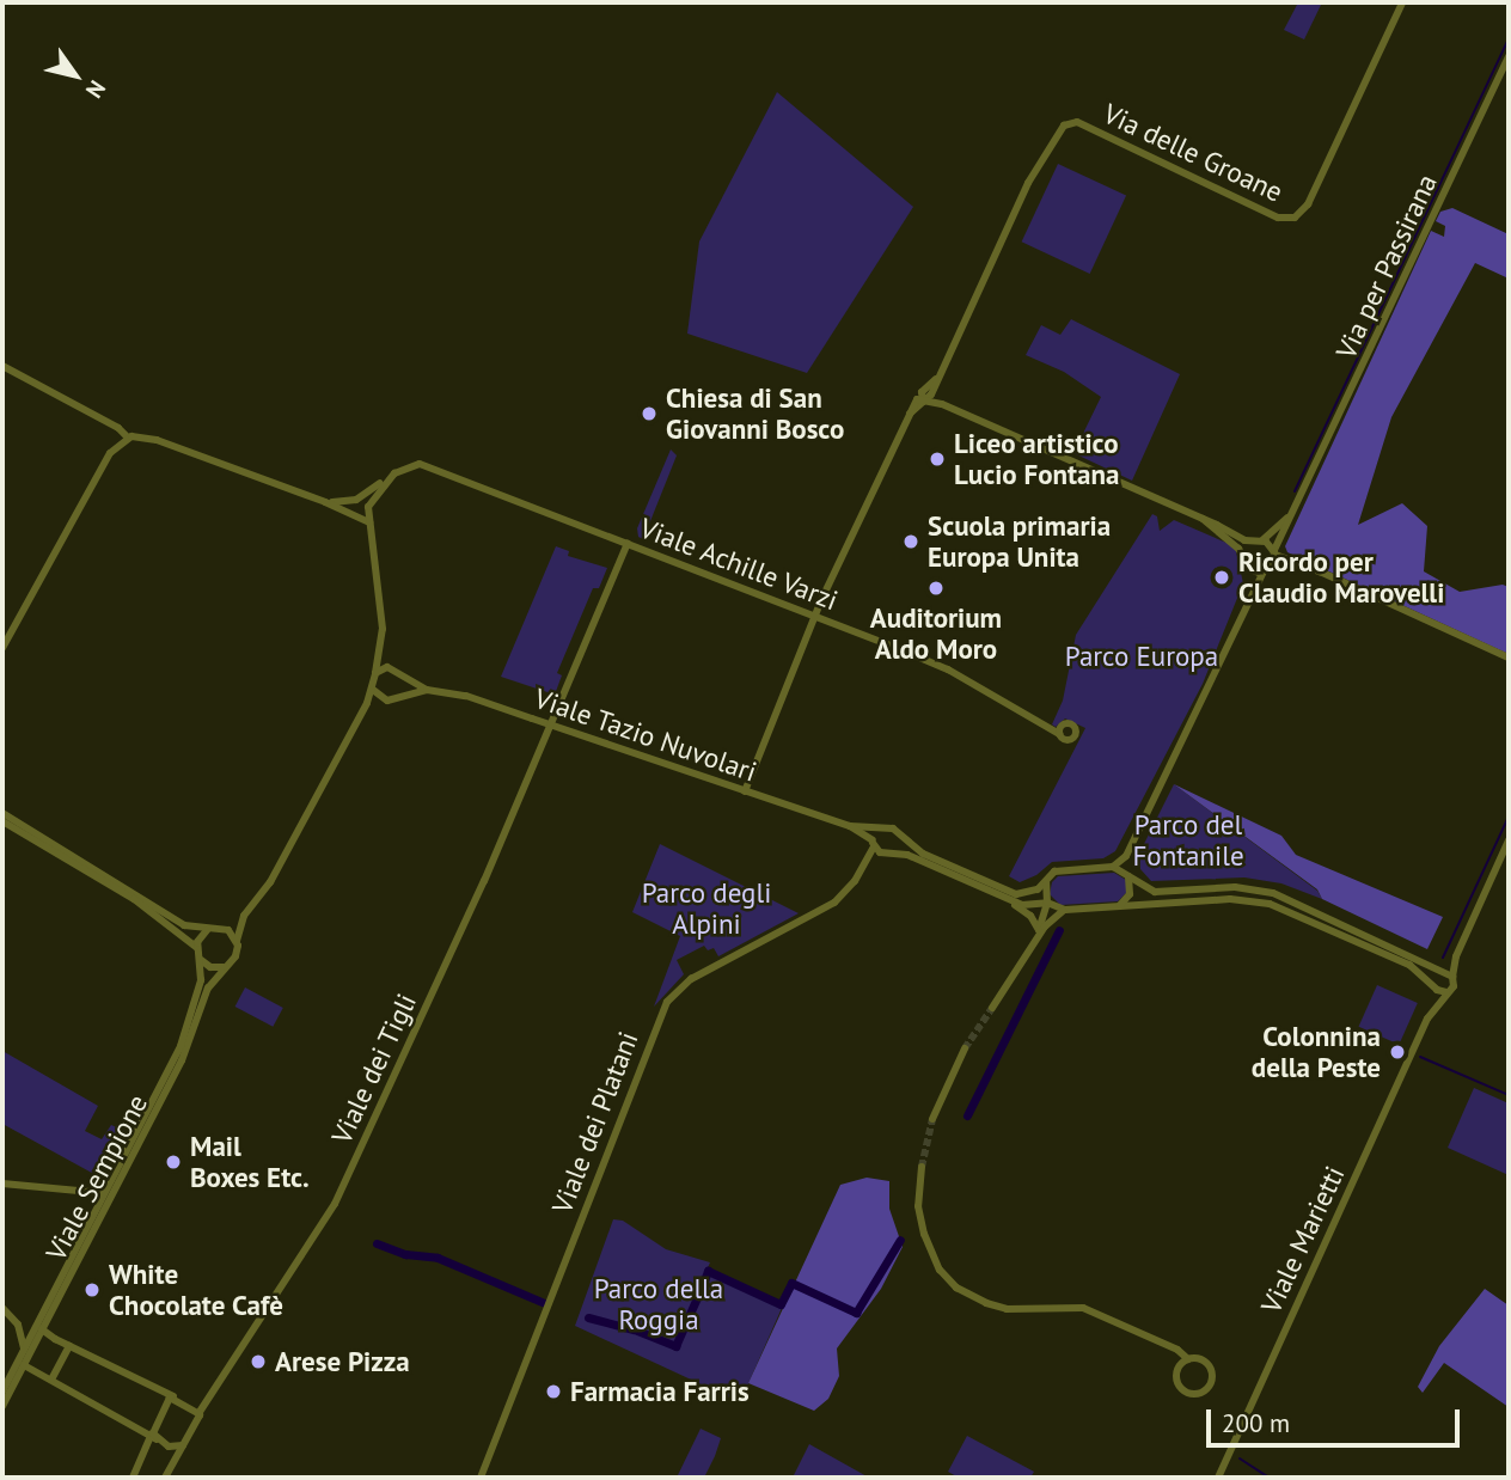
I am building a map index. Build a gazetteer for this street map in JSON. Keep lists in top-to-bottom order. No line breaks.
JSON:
{"streets":{"street":["Via delle Groane","Via per Passirana","Viale Achille Varzi","Viale Tazio Nuvolari","Viale dei Tigli","Viale dei Platani","Viale Sempione","Viale Marietti"]},"crossings":[["Viale Achille Varzi","Viale dei Tigli"],["Viale Tazio Nuvolari","Viale dei Tigli"],["Viale Tazio Nuvolari","Viale dei Platani"]],"parks":["Parco Europa","Parco del Fontanile","Parco degli Alpini","Parco della Roggia"],"places":["Chiesa di San Giovanni Bosco","Liceo artistico Lucio Fontana","Scuola primaria Europa Unita","Ricordo per Claudio Marovelli","Auditorium Aldo Moro","Colonnina della Peste","Mail Boxes Etc.","White Chocolate Cafè","Arese Pizza","Farmacia Farris"],"scale_bar":"200 m","north":"bottom right"}
